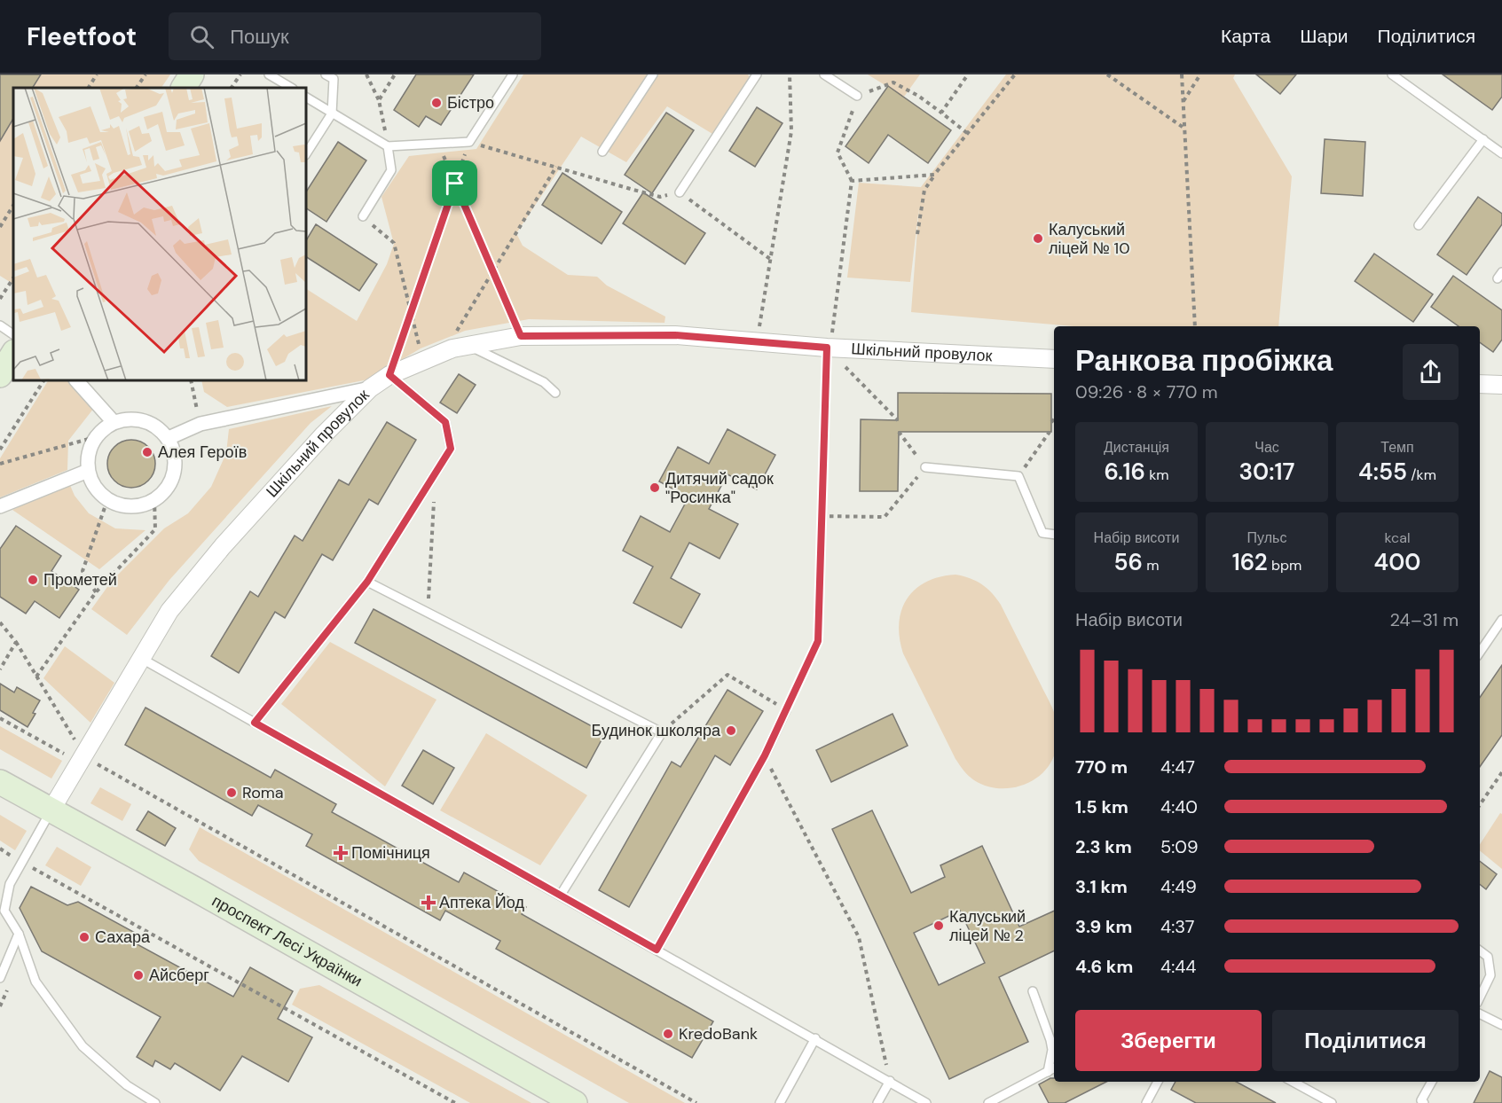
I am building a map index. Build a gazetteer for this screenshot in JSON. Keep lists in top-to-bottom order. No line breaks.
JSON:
{"streets":{"main road":["проспект Лесі Українки"],"street":["Шкільний провулок"]},"crossings":[["Шкільний провулок","проспект Лесі Українки"]],"places":{"other":["Бістро","Калуський ліцей № 10","Алея Героїв","Дитячий садок \"Росинка\"","Прометей","Будинок школяра","Roma","Калуський ліцей № 2","Сахара","Айсберг","KredoBank"],"health":["Помічниця","Аптека Йод"]},"page":{"header":"Fleetfoot","search":"Пошук","nav":["Карта","Шари","Поділитися"],"heading":["Ранкова пробіжка","09:26 · 8 × 770 m"],"stats":[["Дистанція","6.16 km"],["Час","30:17"],["Темп","4:55 /km"],["Набір висоти","56 m"],["Пульс","162 bpm"],["kcal","400"]],"chart":["Набір висоти","24–31 m"],"list":[{"name":"770 m","note":"4:47"},{"name":"1.5 km","note":"4:40"},{"name":"2.3 km","note":"5:09"},{"name":"3.1 km","note":"4:49"},{"name":"3.9 km","note":"4:37"},{"name":"4.6 km","note":"4:44"}],"buttons":["Зберегти","Поділитися"]}}
